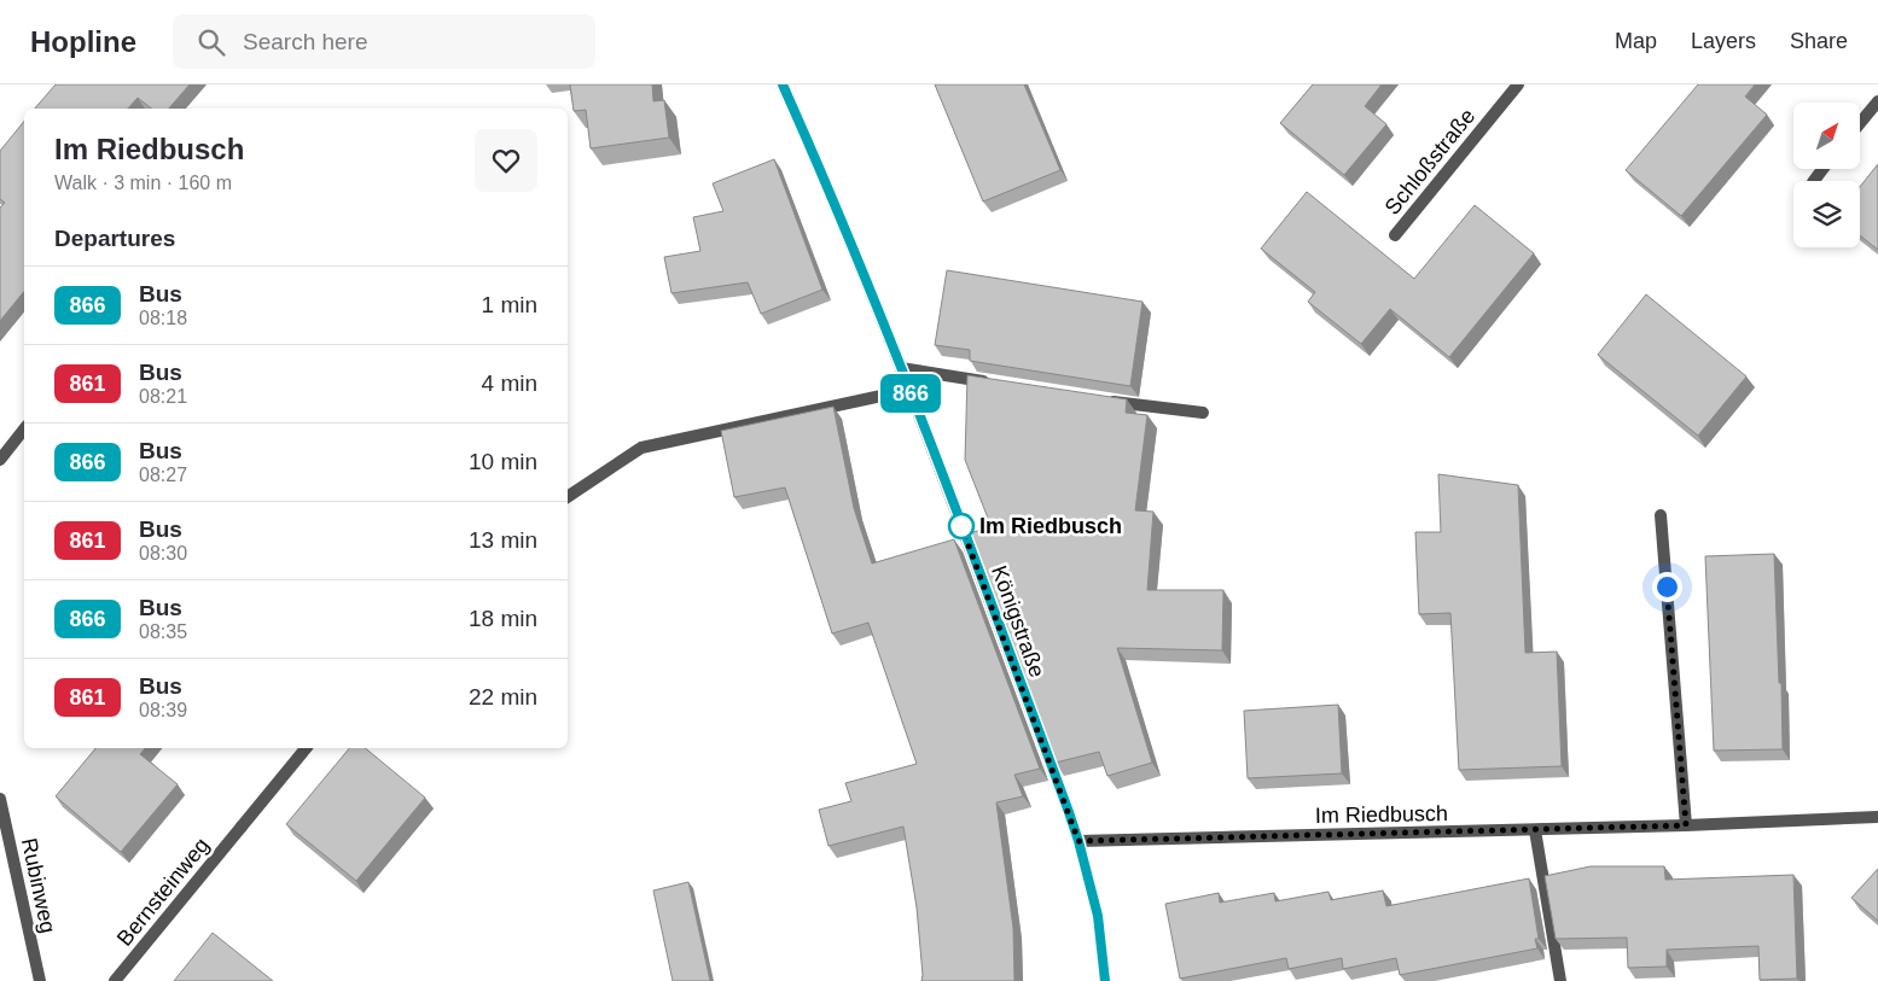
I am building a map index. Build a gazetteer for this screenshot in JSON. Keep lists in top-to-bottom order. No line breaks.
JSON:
{"streets":{"street":["Schloßstraße","Königstraße","Im Riedbusch","Rubinweg","Bernsteinweg"]},"crossings":[["Königstraße","Im Riedbusch"]],"places":["Im Riedbusch"],"lines":["bus line 866"],"north":"top right","page":{"header":"Hopline","search":"Search here","nav":["Map","Layers","Share"],"on_map":"866","heading":[["Im Riedbusch","Walk · 3 min · 160 m"],"Departures"],"list":[{"mark":"866","name":"Bus","note":"08:18","value":"1 min"},{"mark":"861","name":"Bus","note":"08:21","value":"4 min"},{"mark":"866","name":"Bus","note":"08:27","value":"10 min"},{"mark":"861","name":"Bus","note":"08:30","value":"13 min"},{"mark":"866","name":"Bus","note":"08:35","value":"18 min"},{"mark":"861","name":"Bus","note":"08:39","value":"22 min"}]}}
